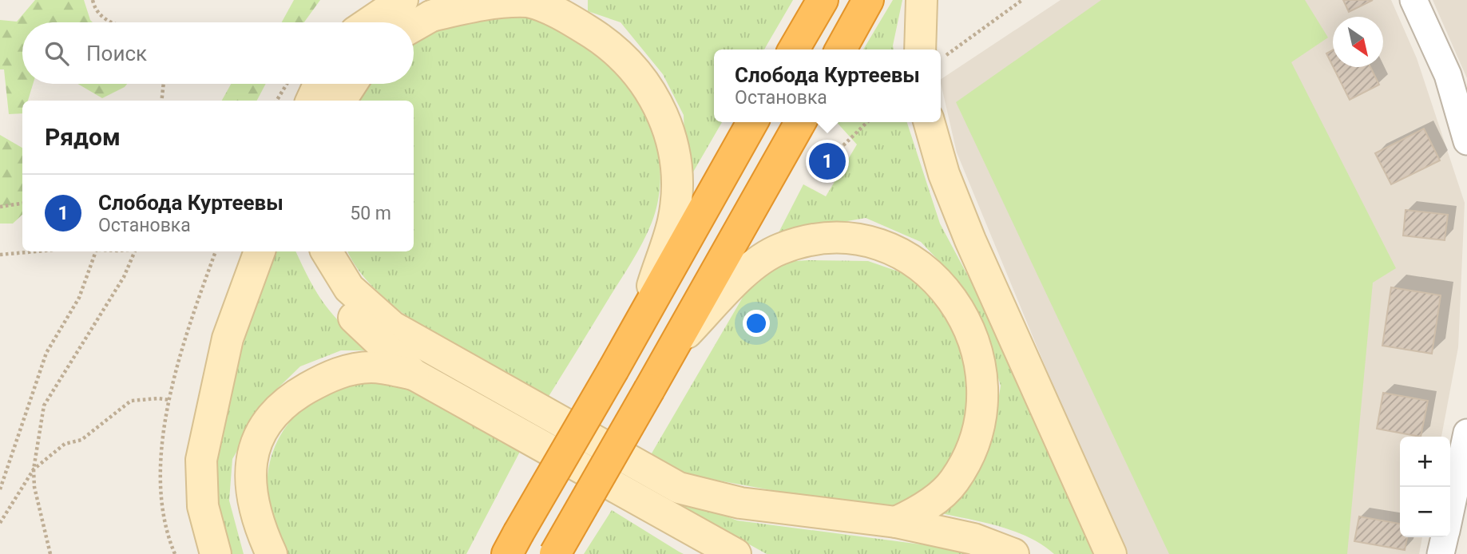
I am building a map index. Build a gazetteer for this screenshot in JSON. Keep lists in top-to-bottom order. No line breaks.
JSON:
{"north":"bottom right","page":{"search":"Поиск","popup":["Слобода Куртеевы","Остановка"],"heading":"Рядом","pins":"1","list":[{"mark":"1","name":"Слобода Куртеевы","note":"Остановка","value":"50 m"}],"map_buttons":["+","−"]}}
